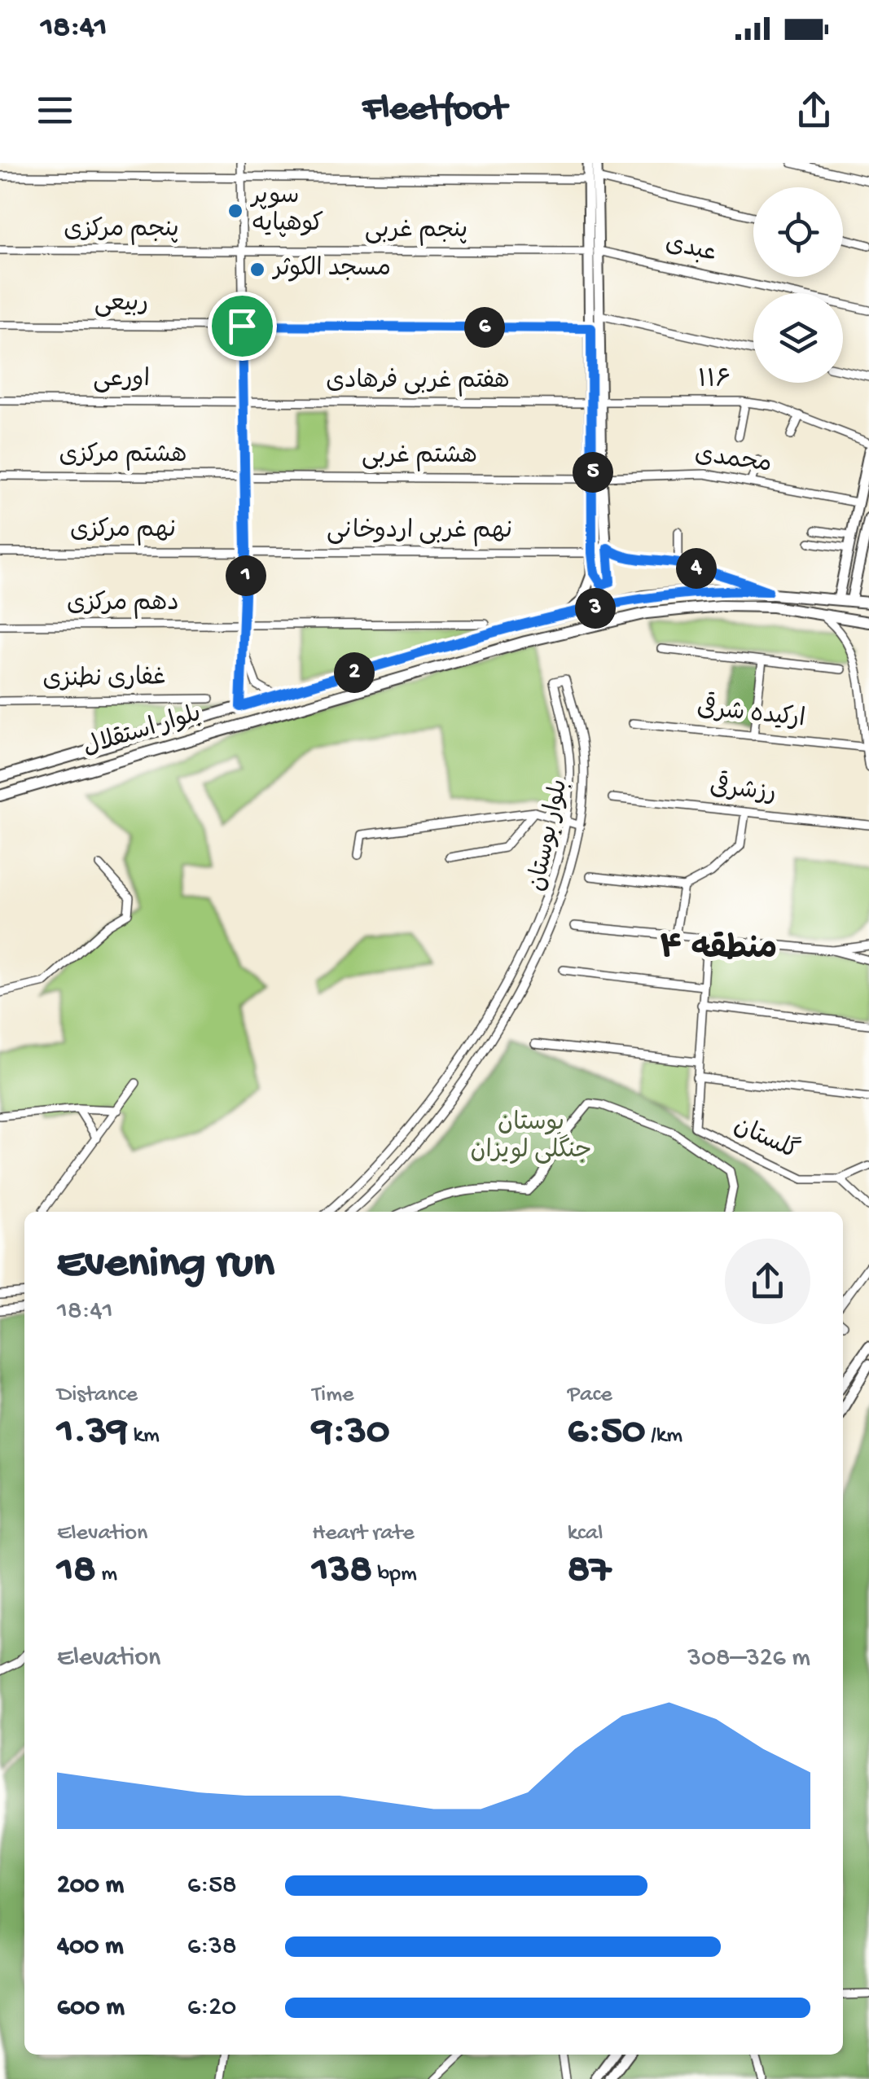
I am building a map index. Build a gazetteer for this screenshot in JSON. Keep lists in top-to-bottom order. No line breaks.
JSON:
{"streets":{"main road":["بلوار استقلال"],"street":["پنجم مرکزی","پنجم غربی","عبدی","ربیعی","اورعی","۱۱۶","هفتم غربی فرهادی","هشتم مرکزی","هشتم غربی","محمدی","نهم مرکزی","نهم غربی اردوخانی","دهم مرکزی","غفاری نطنزی","ارکیده شرقی","رزشرقی","بلوار بوستان","گلستان"]},"crossings":[["پنجم مرکزی","پنجم غربی"],["پنجم غربی","عبدی"],["اورعی","هفتم غربی فرهادی"],["۱۱۶","هفتم غربی فرهادی"],["هشتم مرکزی","هشتم غربی"],["هشتم غربی","محمدی"],["نهم مرکزی","نهم غربی اردوخانی"]],"districts":["منطقه ۴"],"parks":["بوستان جنگلی لویزان"],"places":["سوپر کوهپایه","مسجد الکوثر"],"page":{"status":"18:41","header":"Fleetfoot","pins":["6","5","4","1","3","2"],"heading":["Evening run","18:41"],"stats":[["Distance","1.39 km"],["Time","9:30"],["Pace","6:50 /km"],["Elevation","18 m"],["Heart rate","138 bpm"],["kcal","87"]],"chart":["Elevation","308–326 m"],"list":[{"name":"200 m","note":"6:58"},{"name":"400 m","note":"6:38"},{"name":"600 m","note":"6:20"}]}}
